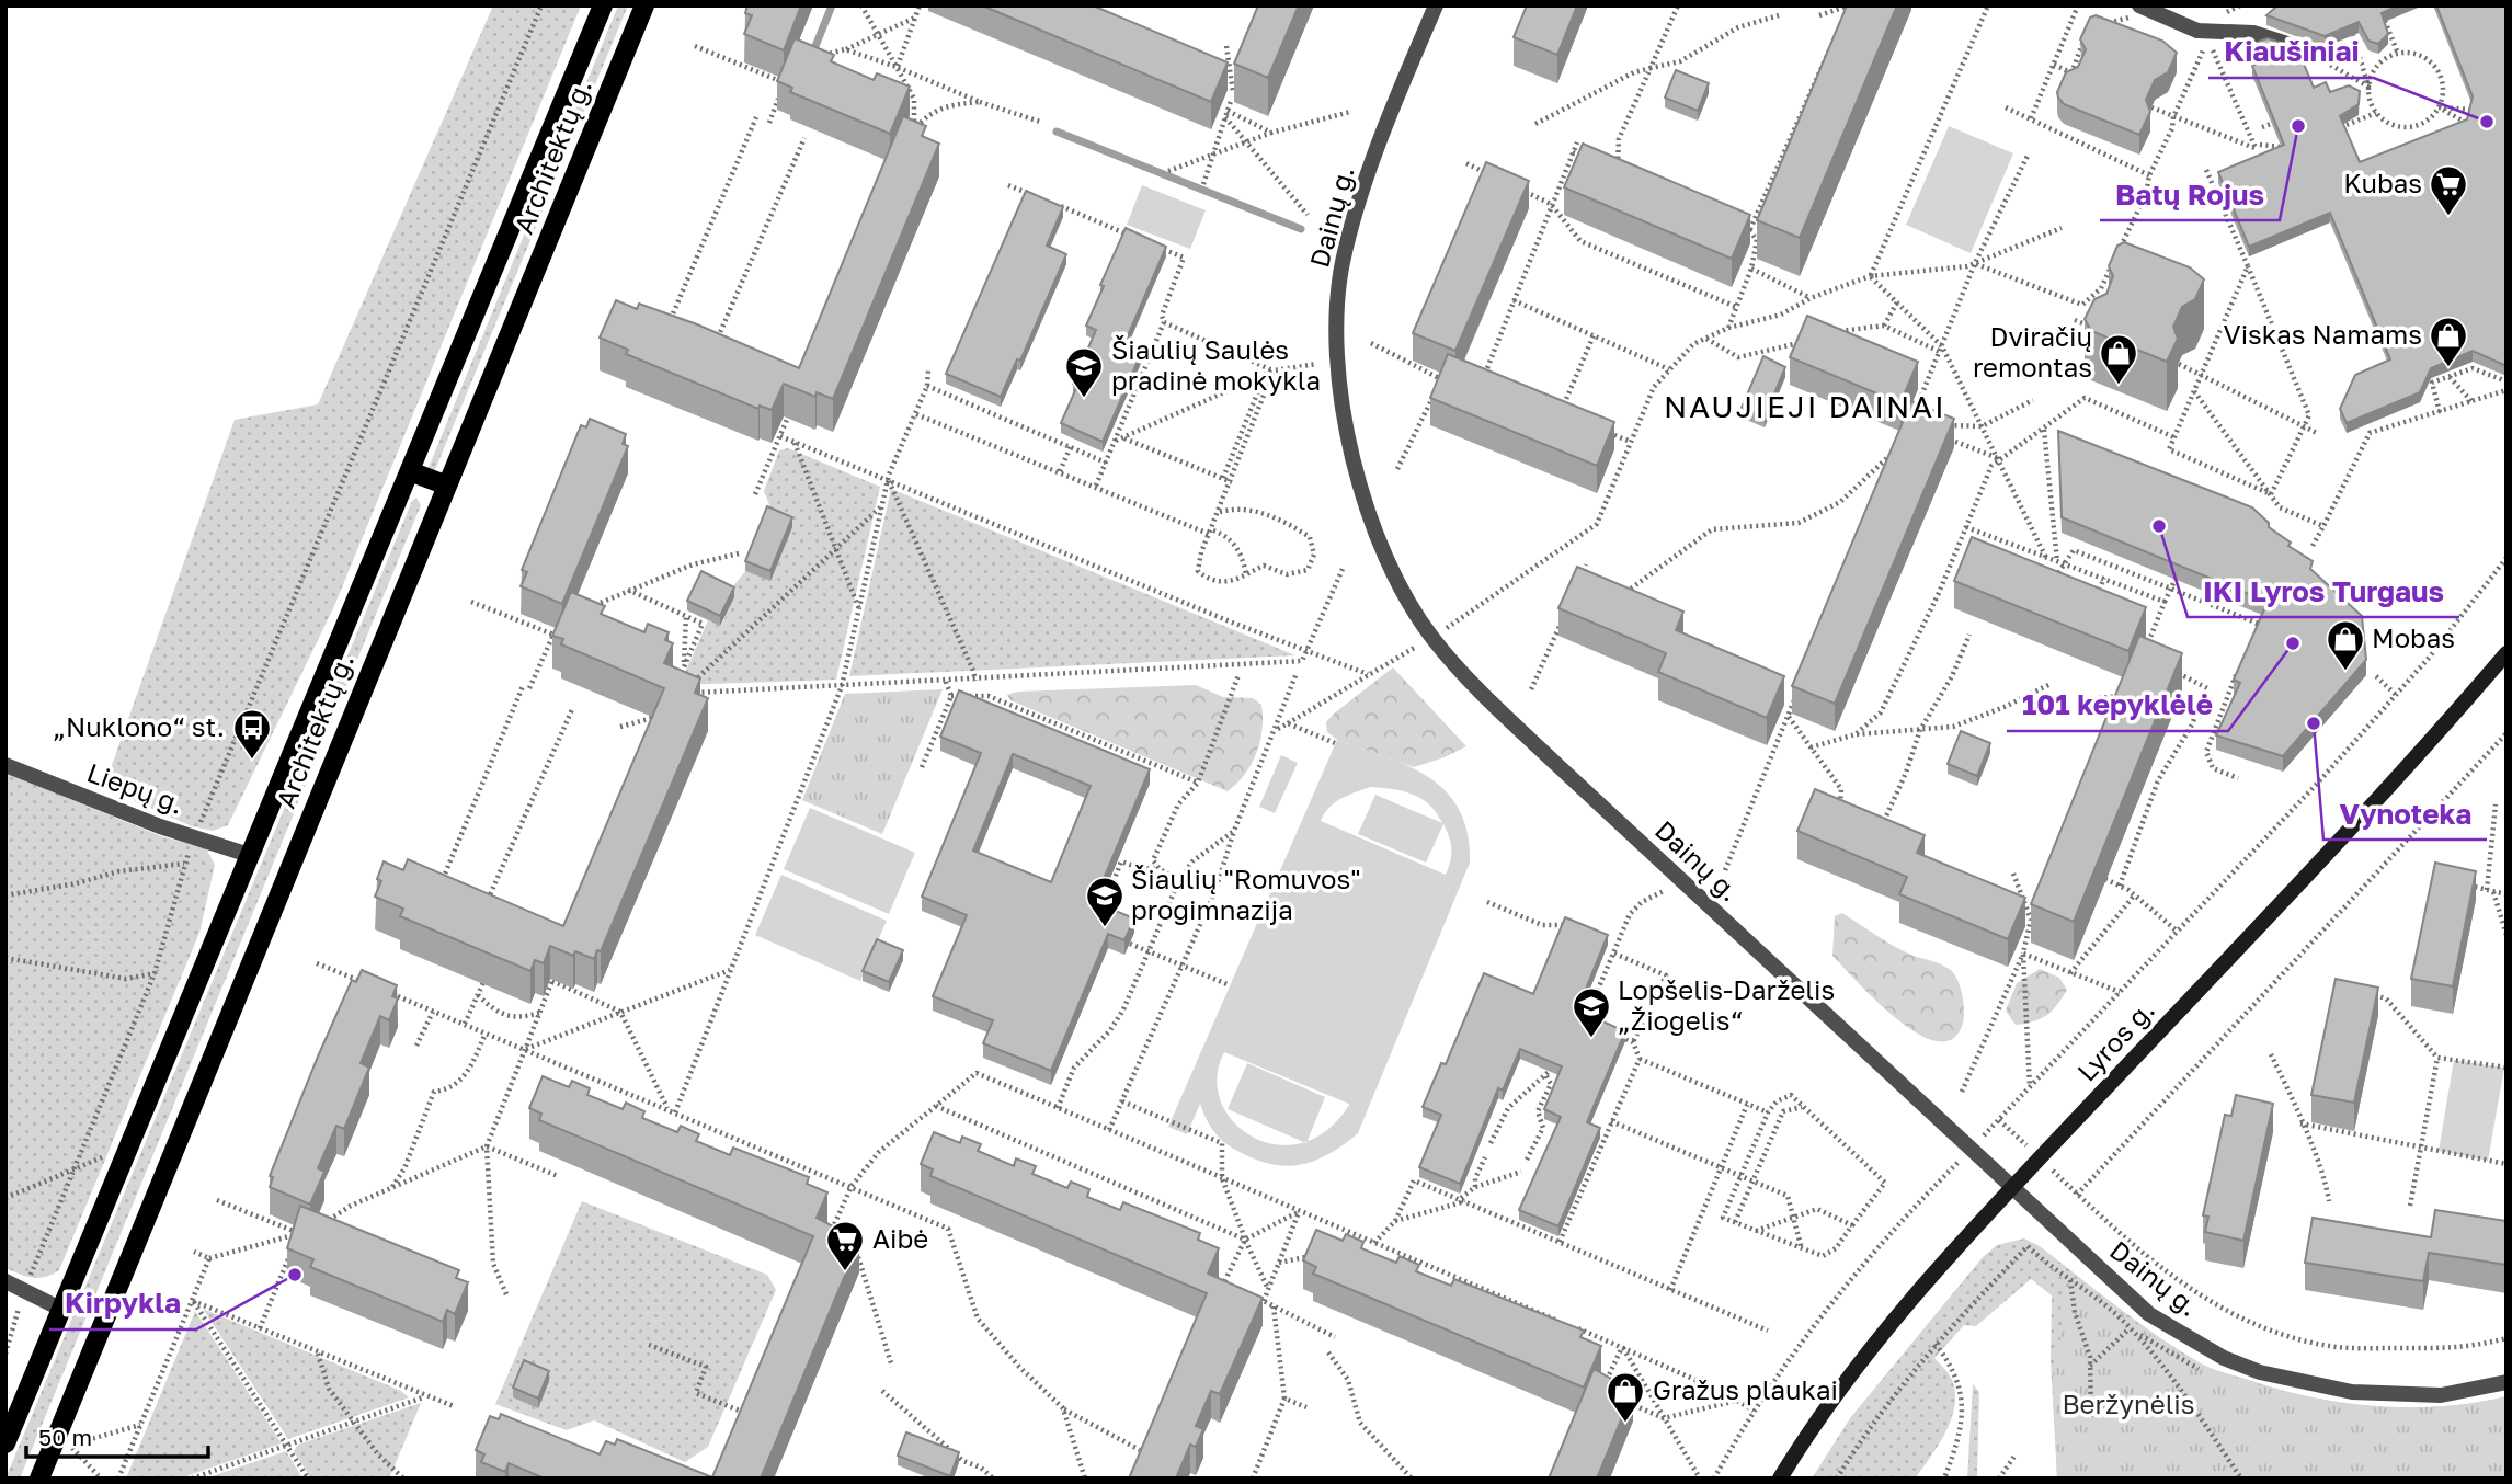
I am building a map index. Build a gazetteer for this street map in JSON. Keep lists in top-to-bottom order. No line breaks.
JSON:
{"streets":{"main road":["Architektų g."],"street":["Dainų g.","Liepų g.","Lyros g."]},"crossings":[["Architektų g.","Liepų g."],["Dainų g.","Lyros g."]],"districts":["NAUJIEJI DAINAI"],"parks":["Beržynėlis"],"places":{"other":["Kiaušiniai","Batų Rojus","IKI Lyros Turgaus","101 kepyklėlė","Vynoteka","Kirpykla"],"supermarket":["Kubas","Aibė"],"shop":["Viskas Namams","Dviračių remontas","Mobas","Gražus plaukai"],"school or university":["Šiaulių Saulės pradinė mokykla","Šiaulių \"Romuvos\" progimnazija","Lopšelis-Darželis „Žiogelis“"],"bus stop":["„Nuklono“ st."]},"scale_bar":"50 m"}
